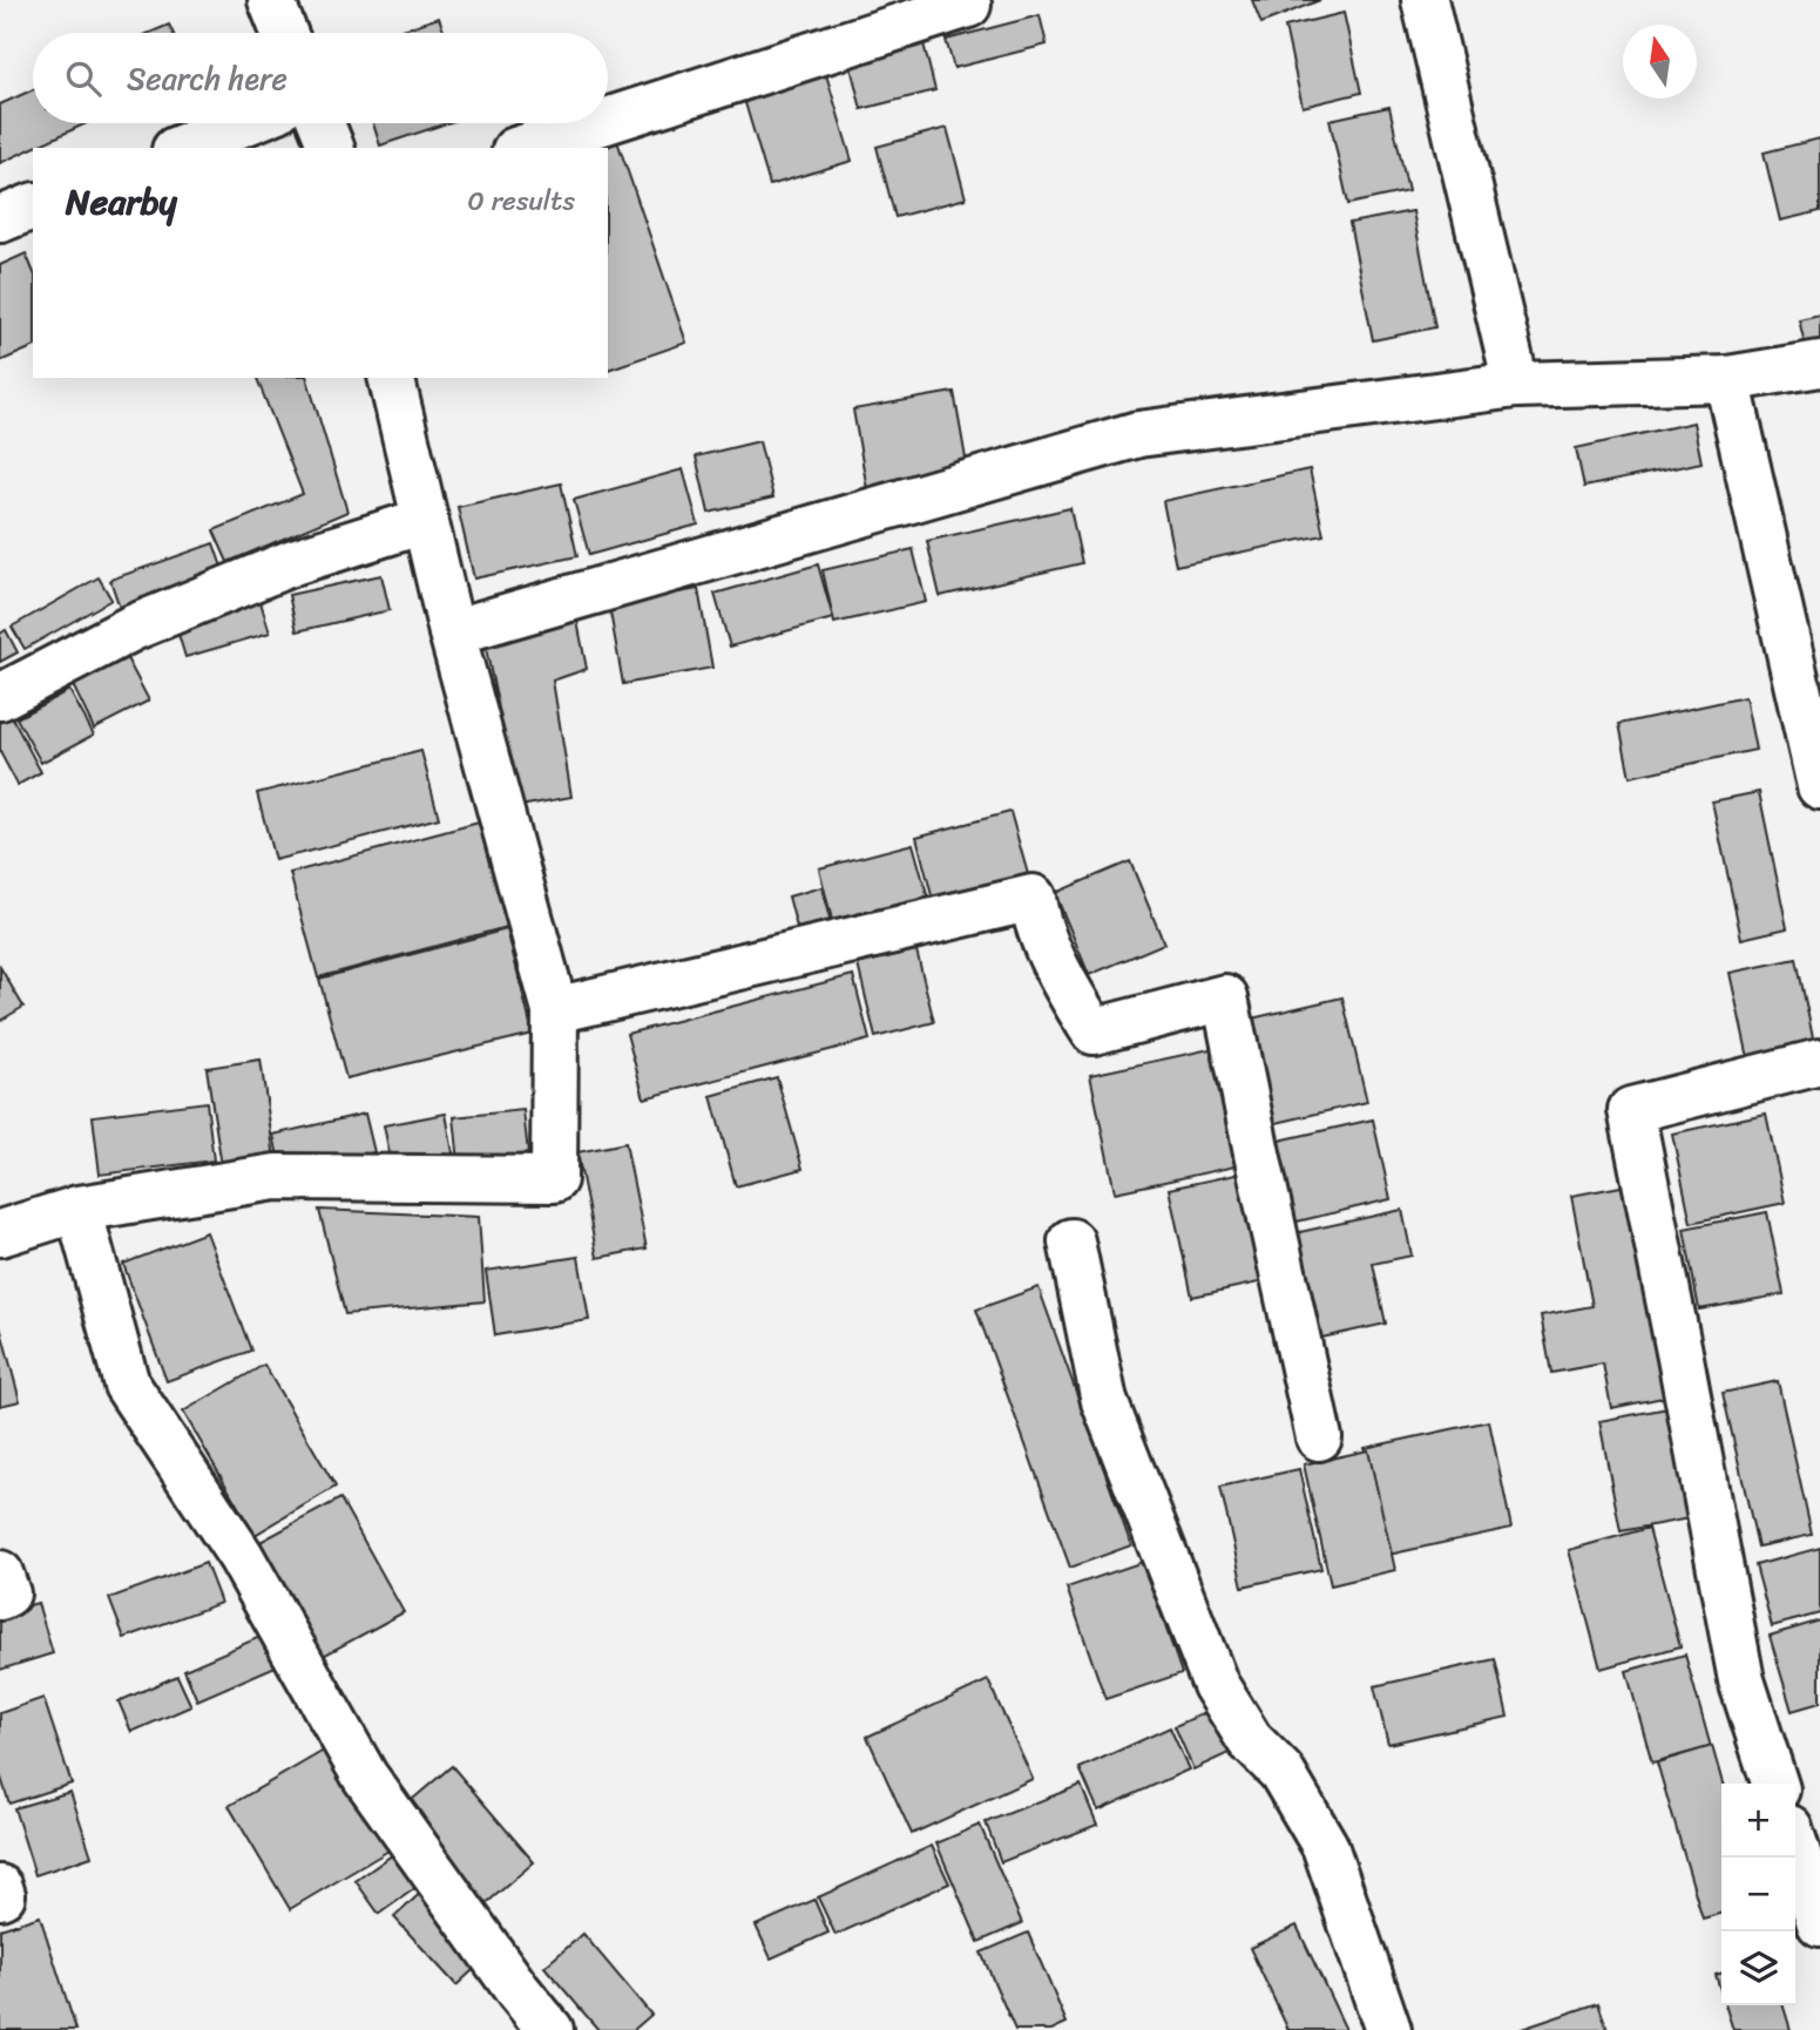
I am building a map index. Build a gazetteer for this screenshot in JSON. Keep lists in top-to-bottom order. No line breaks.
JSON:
{"north":"top","page":{"search":"Search here","heading":["Nearby","0 results"],"map_buttons":["+","−"]}}
